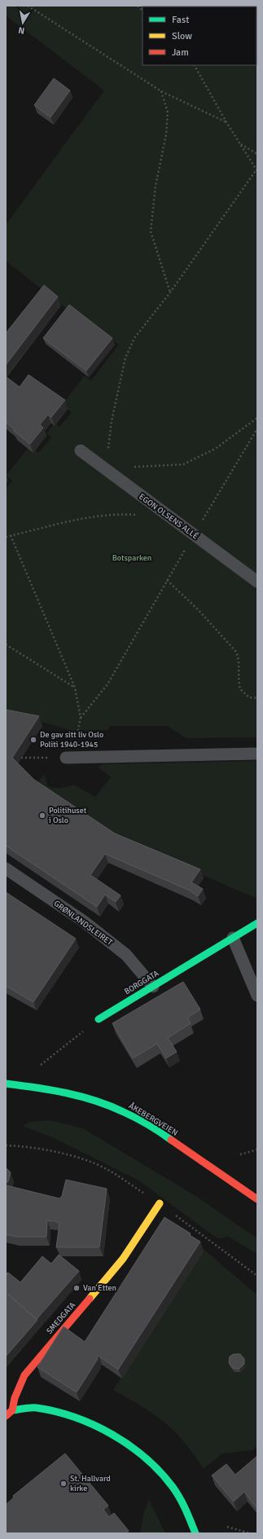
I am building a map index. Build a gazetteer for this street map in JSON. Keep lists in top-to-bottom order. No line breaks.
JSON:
{"streets":{"street":["BORGGATA","ÅKEBERGVEIEN","SMEDGATA"],"lane":["EGON OLSENS ALLÉ","GRØNLANDSLEIRET"]},"crossings":[["GRØNLANDSLEIRET","BORGGATA"]],"parks":["Botsparken"],"places":["De gav sitt liv Oslo Politi 1940-1945","Politihuset i Oslo","Van Etten","St. Hallvard kirke"],"legend":["Fast","Slow","Jam"],"north":"bottom"}
